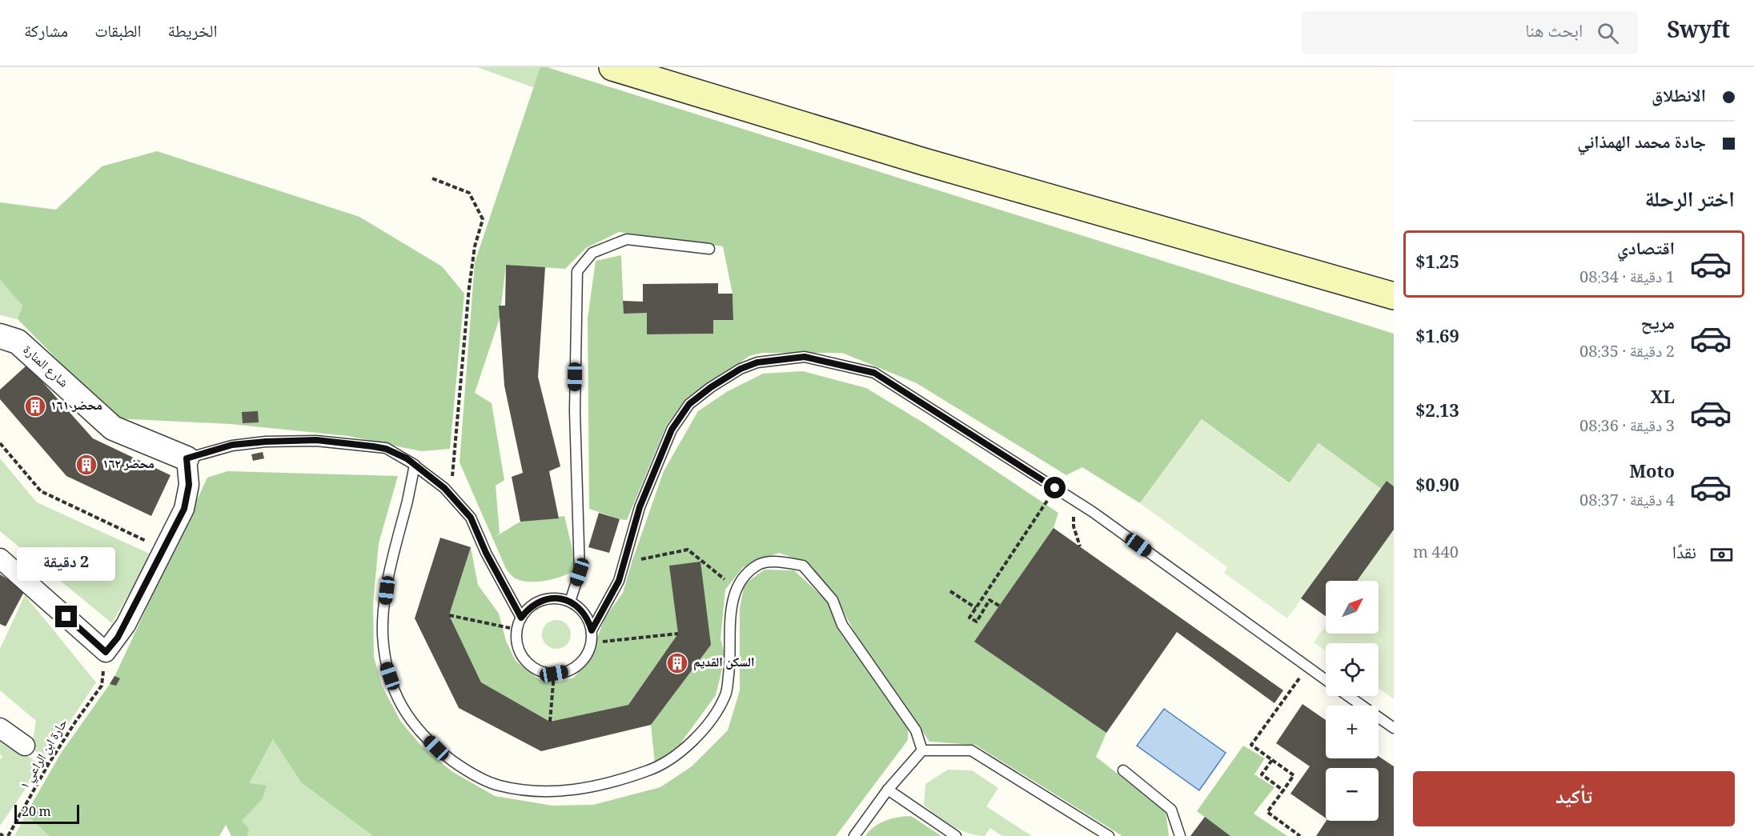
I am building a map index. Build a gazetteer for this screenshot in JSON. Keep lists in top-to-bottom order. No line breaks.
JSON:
{"streets":{"street":["شارع المنارة"],"path":["حارة ابن الراعي ١"]},"places":{"building":["محضر ١٦١","محضر ١٦٢","السكن القديم"]},"scale_bar":"20 m","north":"top right","page":{"header":"Swyft","search":"ابحث هنا","nav":["الخريطة","الطبقات","مشاركة"],"banner":["الانطلاق","جادة محمد الهمذاني"],"heading":"اختر الرحلة","list":[{"name":"اقتصادي","note":"1 دقيقة · 08:34","value":"$1.25"},{"name":"مريح","note":"2 دقيقة · 08:35","value":"$1.69"},{"name":"XL","note":"3 دقيقة · 08:36","value":"$2.13"},{"name":"Moto","note":"4 دقيقة · 08:37","value":"$0.90"}],"pay":["نقدًا","440 m"],"bubble":"2 دقيقة","map_buttons":["+","−"],"buttons":"تأكيد","scale":"20 m"}}
